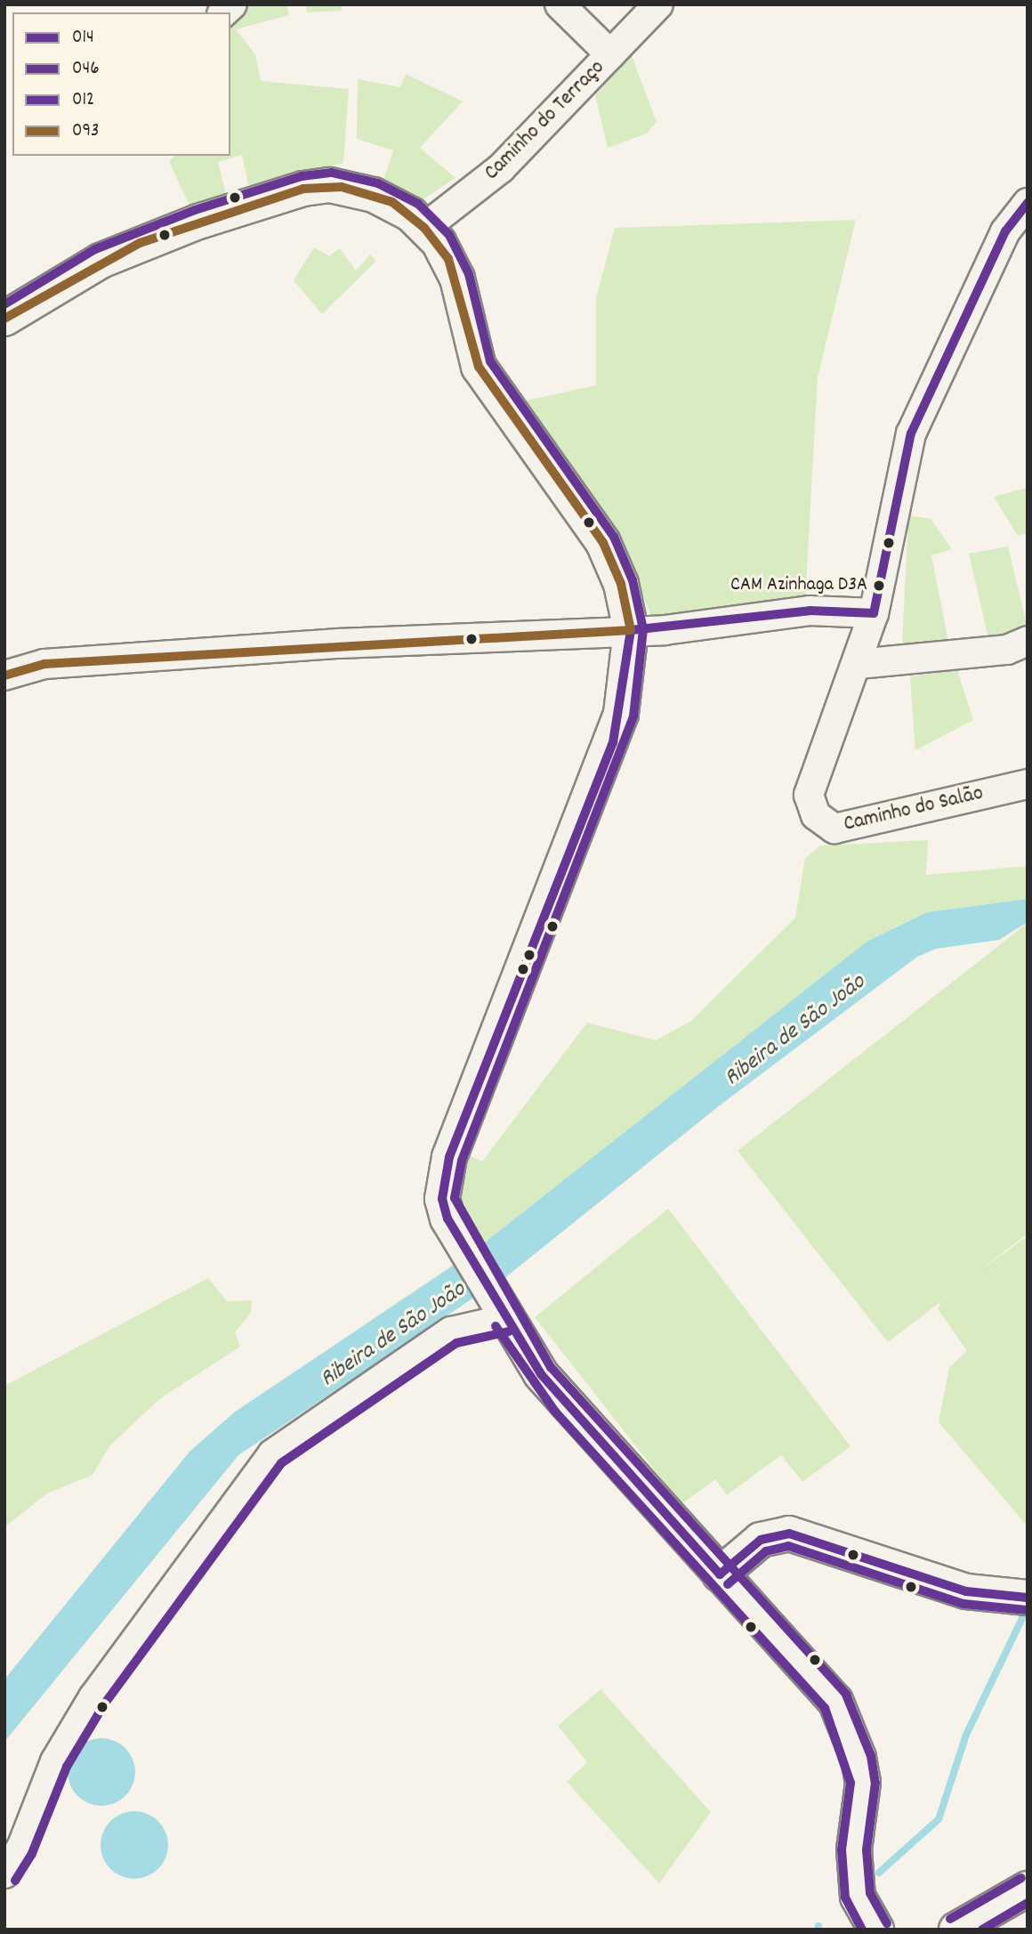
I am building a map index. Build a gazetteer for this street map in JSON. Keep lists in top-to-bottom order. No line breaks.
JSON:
{"streets":{"street":["Caminho do Terraço","Caminho do Salão"]},"water":["Ribeira de São João"],"places":["CAM Azinhaga D3A"],"lines":["transit line 012","transit line 093","transit line 014","transit line 046"],"legend":["014","046","012","093"]}
